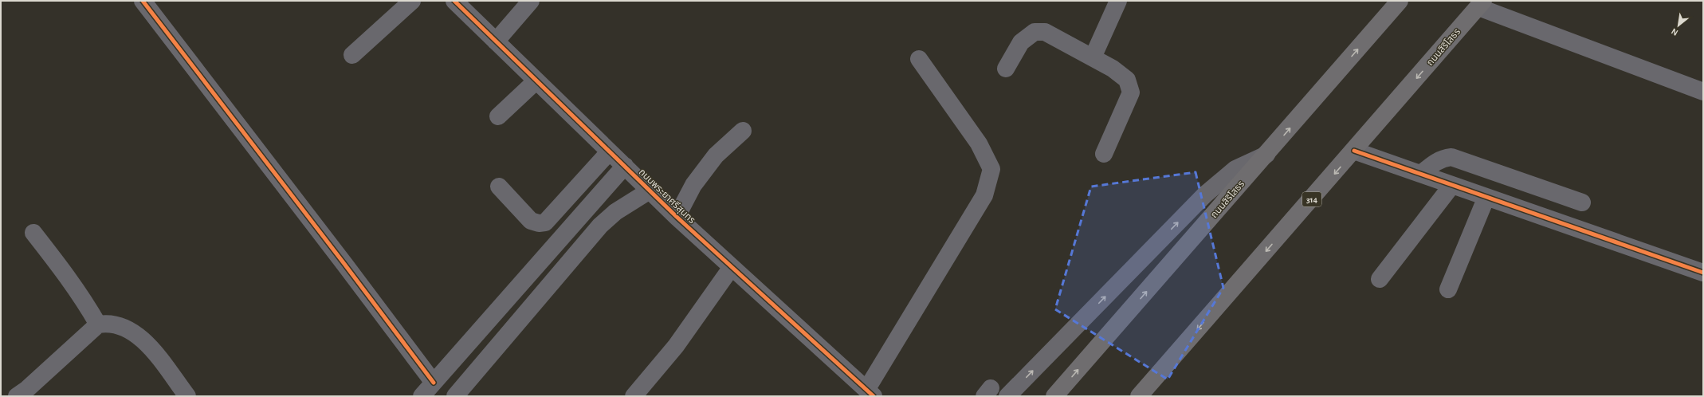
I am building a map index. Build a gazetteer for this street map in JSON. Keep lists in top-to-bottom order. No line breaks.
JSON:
{"streets":{"highway":["ถนนสิริโสธร","314"],"street":["ถนนพระยาศรีสุนทร"]},"north":"bottom left"}
